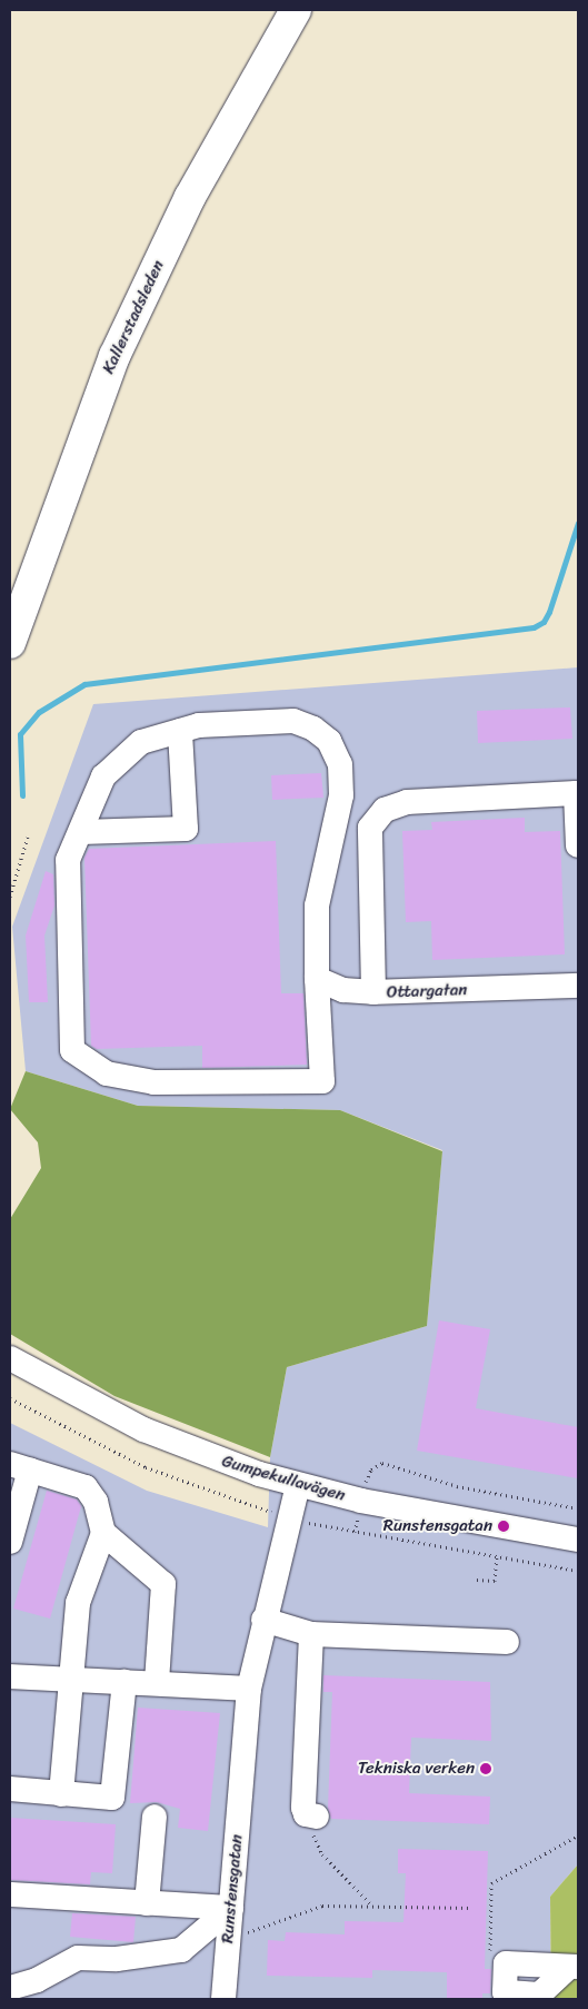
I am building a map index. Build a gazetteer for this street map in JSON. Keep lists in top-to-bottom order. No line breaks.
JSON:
{"streets":{"main road":["Kallerstadsleden"],"street":["Ottargatan","Gumpekullavägen","Runstensgatan"]},"crossings":[["Gumpekullavägen","Runstensgatan"]],"places":["Runstensgatan","Tekniska verken"]}
